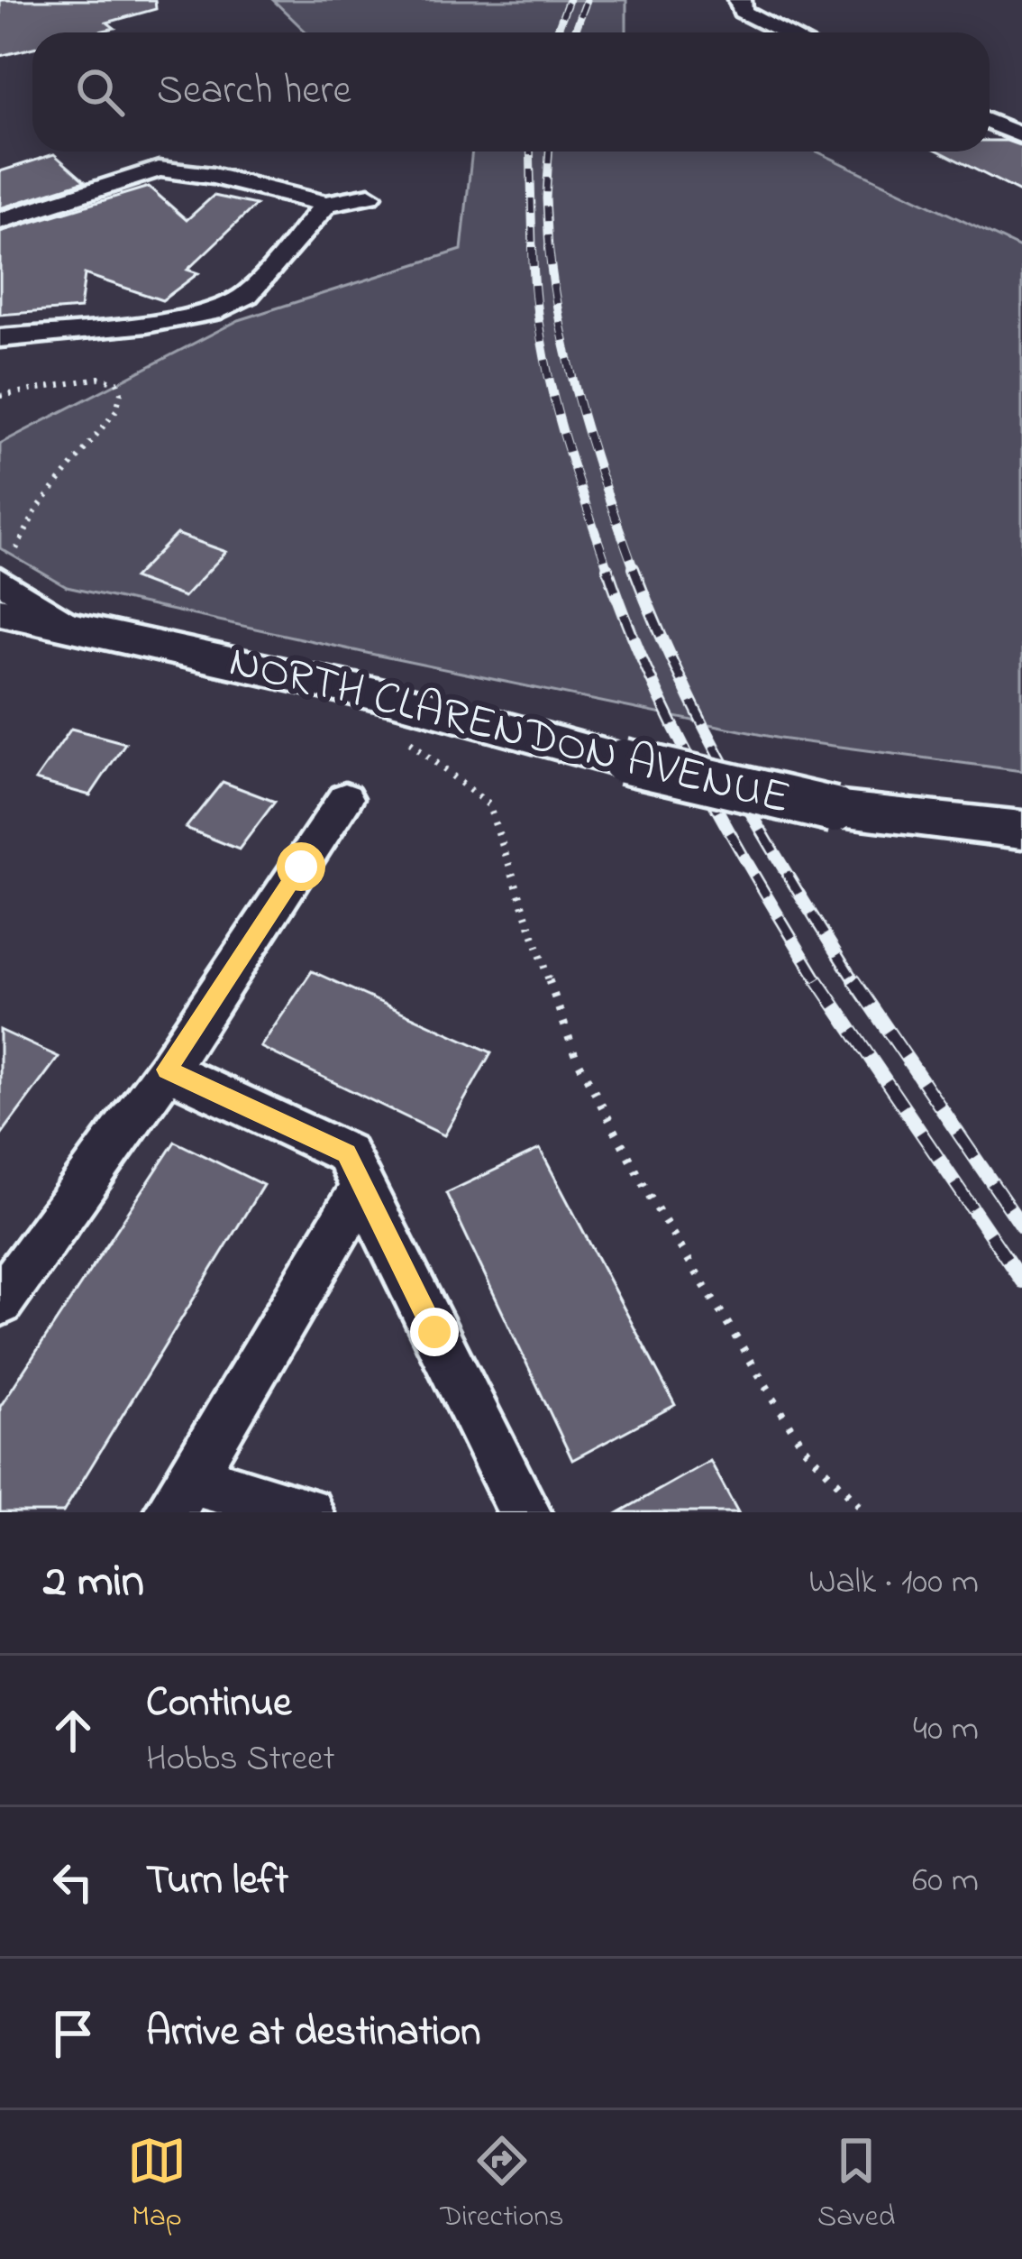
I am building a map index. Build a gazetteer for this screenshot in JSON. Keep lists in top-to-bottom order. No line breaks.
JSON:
{"streets":{"street":["NORTH CLARENDON AVENUE"]},"page":{"search":"Search here","heading":["2 min","Walk · 100 m"],"list":[["Continue","Hobbs Street","40 m"],["Turn left","60 m"],"Arrive at destination"],"nav":["Map","Directions","Saved"]}}
